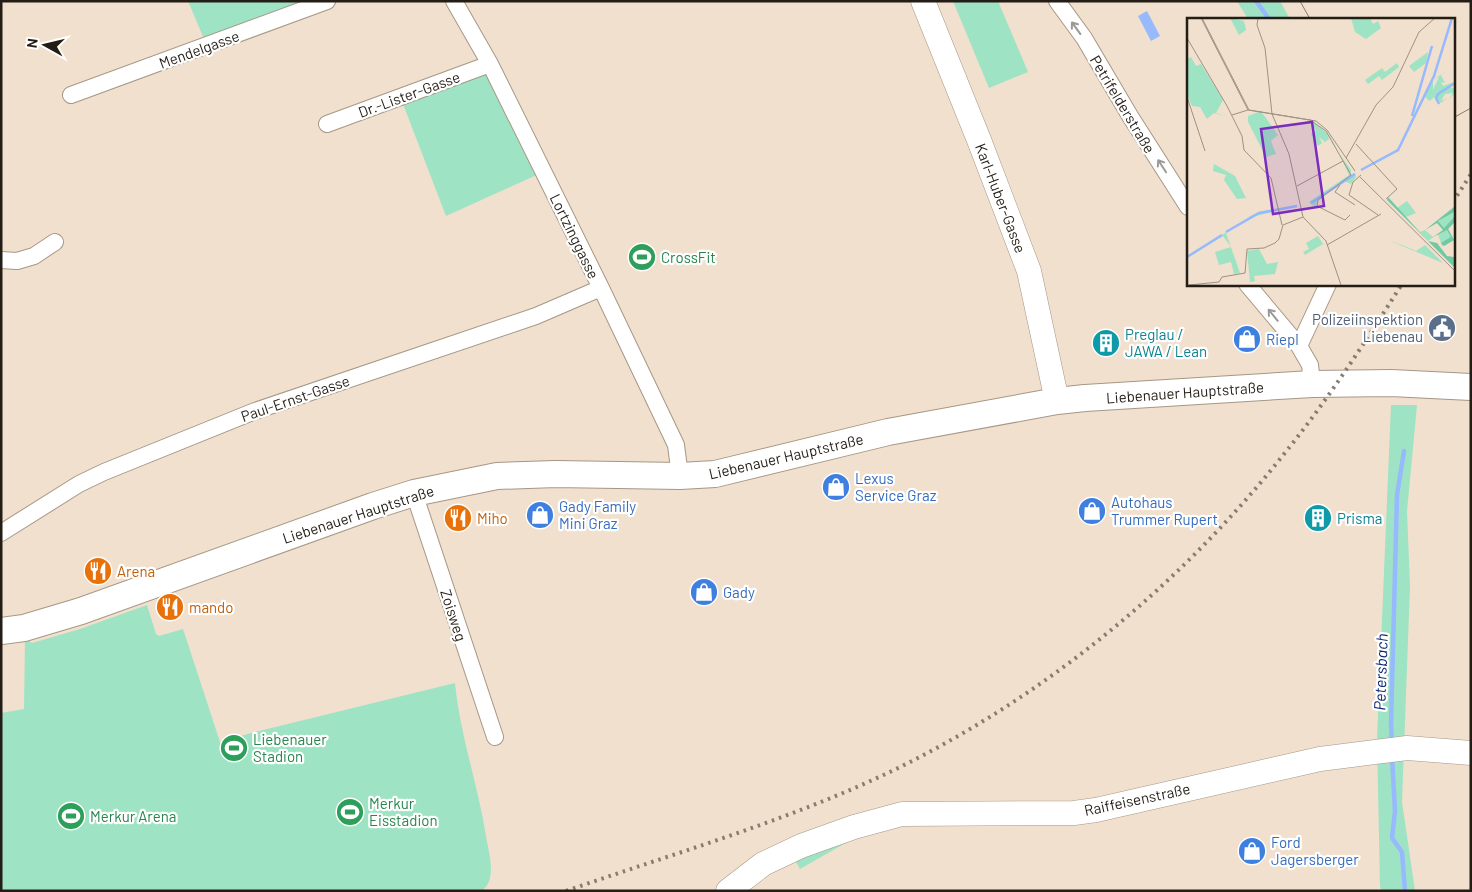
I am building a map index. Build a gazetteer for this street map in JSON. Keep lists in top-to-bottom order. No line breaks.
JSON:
{"streets":{"main road":["Liebenauer Hauptstraße"],"street":["Mendelgasse","Dr.-Lister-Gasse","Petrifelderstraße","Karl-Huber-Gasse","Lortzinggasse","Paul-Ernst-Gasse","Zoisweg","Raiffeisenstraße"]},"crossings":[["Dr.-Lister-Gasse","Lortzinggasse"],["Karl-Huber-Gasse","Liebenauer Hauptstraße"],["Lortzinggasse","Liebenauer Hauptstraße"],["Lortzinggasse","Paul-Ernst-Gasse"],["Liebenauer Hauptstraße","Zoisweg"]],"one_way":["Petrifelderstraße"],"water":["Petersbach"],"places":{"sports":["CrossFit","Liebenauer Stadion","Merkur Eisstadion","Merkur Arena"],"public building":["Polizeiinspektion Liebenau"],"shop":["Riepl","Lexus Service Graz","Autohaus Trummer Rupert","Gady Family Mini Graz","Gady","Ford Jagersberger"],"building":["Preglau / JAWA / Lean","Prisma"],"restaurant":["Miho","Arena","mando"]},"north":"left"}
